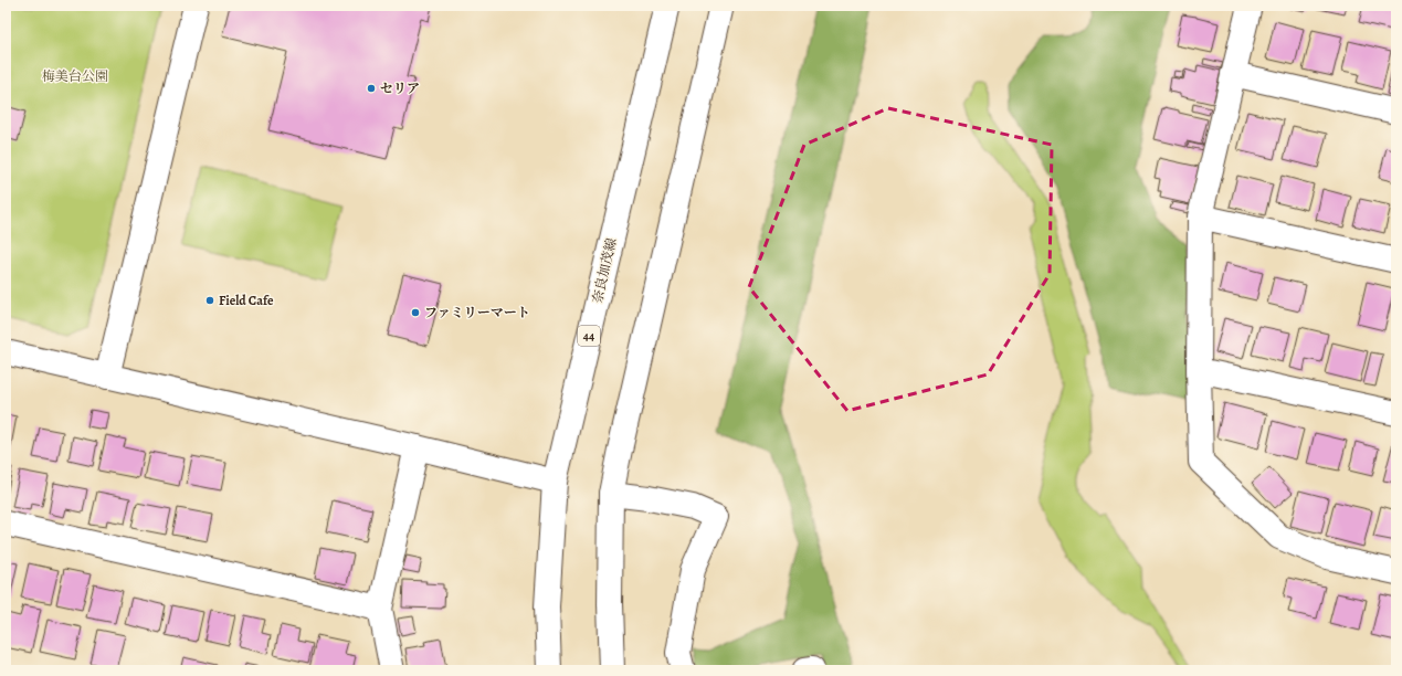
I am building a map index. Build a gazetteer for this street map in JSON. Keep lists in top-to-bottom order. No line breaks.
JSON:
{"streets":{"street":["奈良加茂線","44"]},"parks":["梅美台公園"],"places":["セリア","Field Cafe","ファミリーマート"]}
